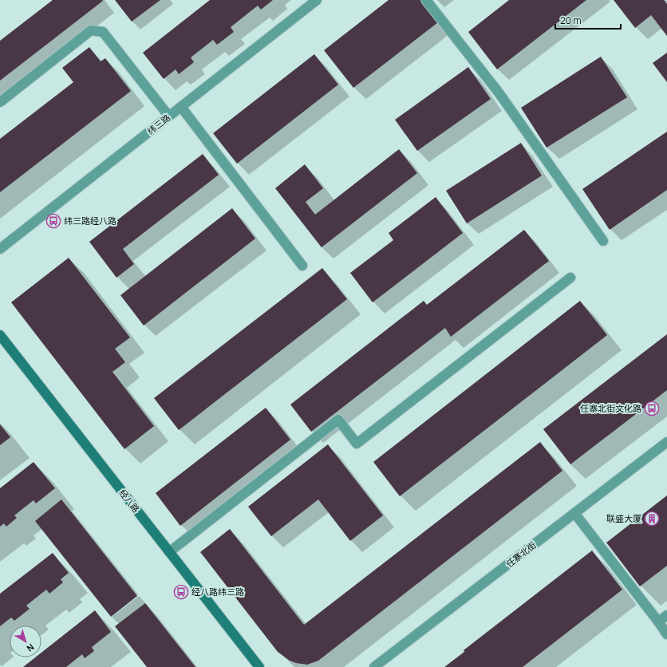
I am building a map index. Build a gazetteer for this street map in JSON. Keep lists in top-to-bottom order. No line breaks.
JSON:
{"streets":{"street":["纬三路","经八路","任寨北街"]},"places":{"bus stop":["纬三路经八路","任寨北街文化路","经八路纬三路"],"building":["联盛大厦"]},"scale_bar":"20 m","north":"bottom right"}
